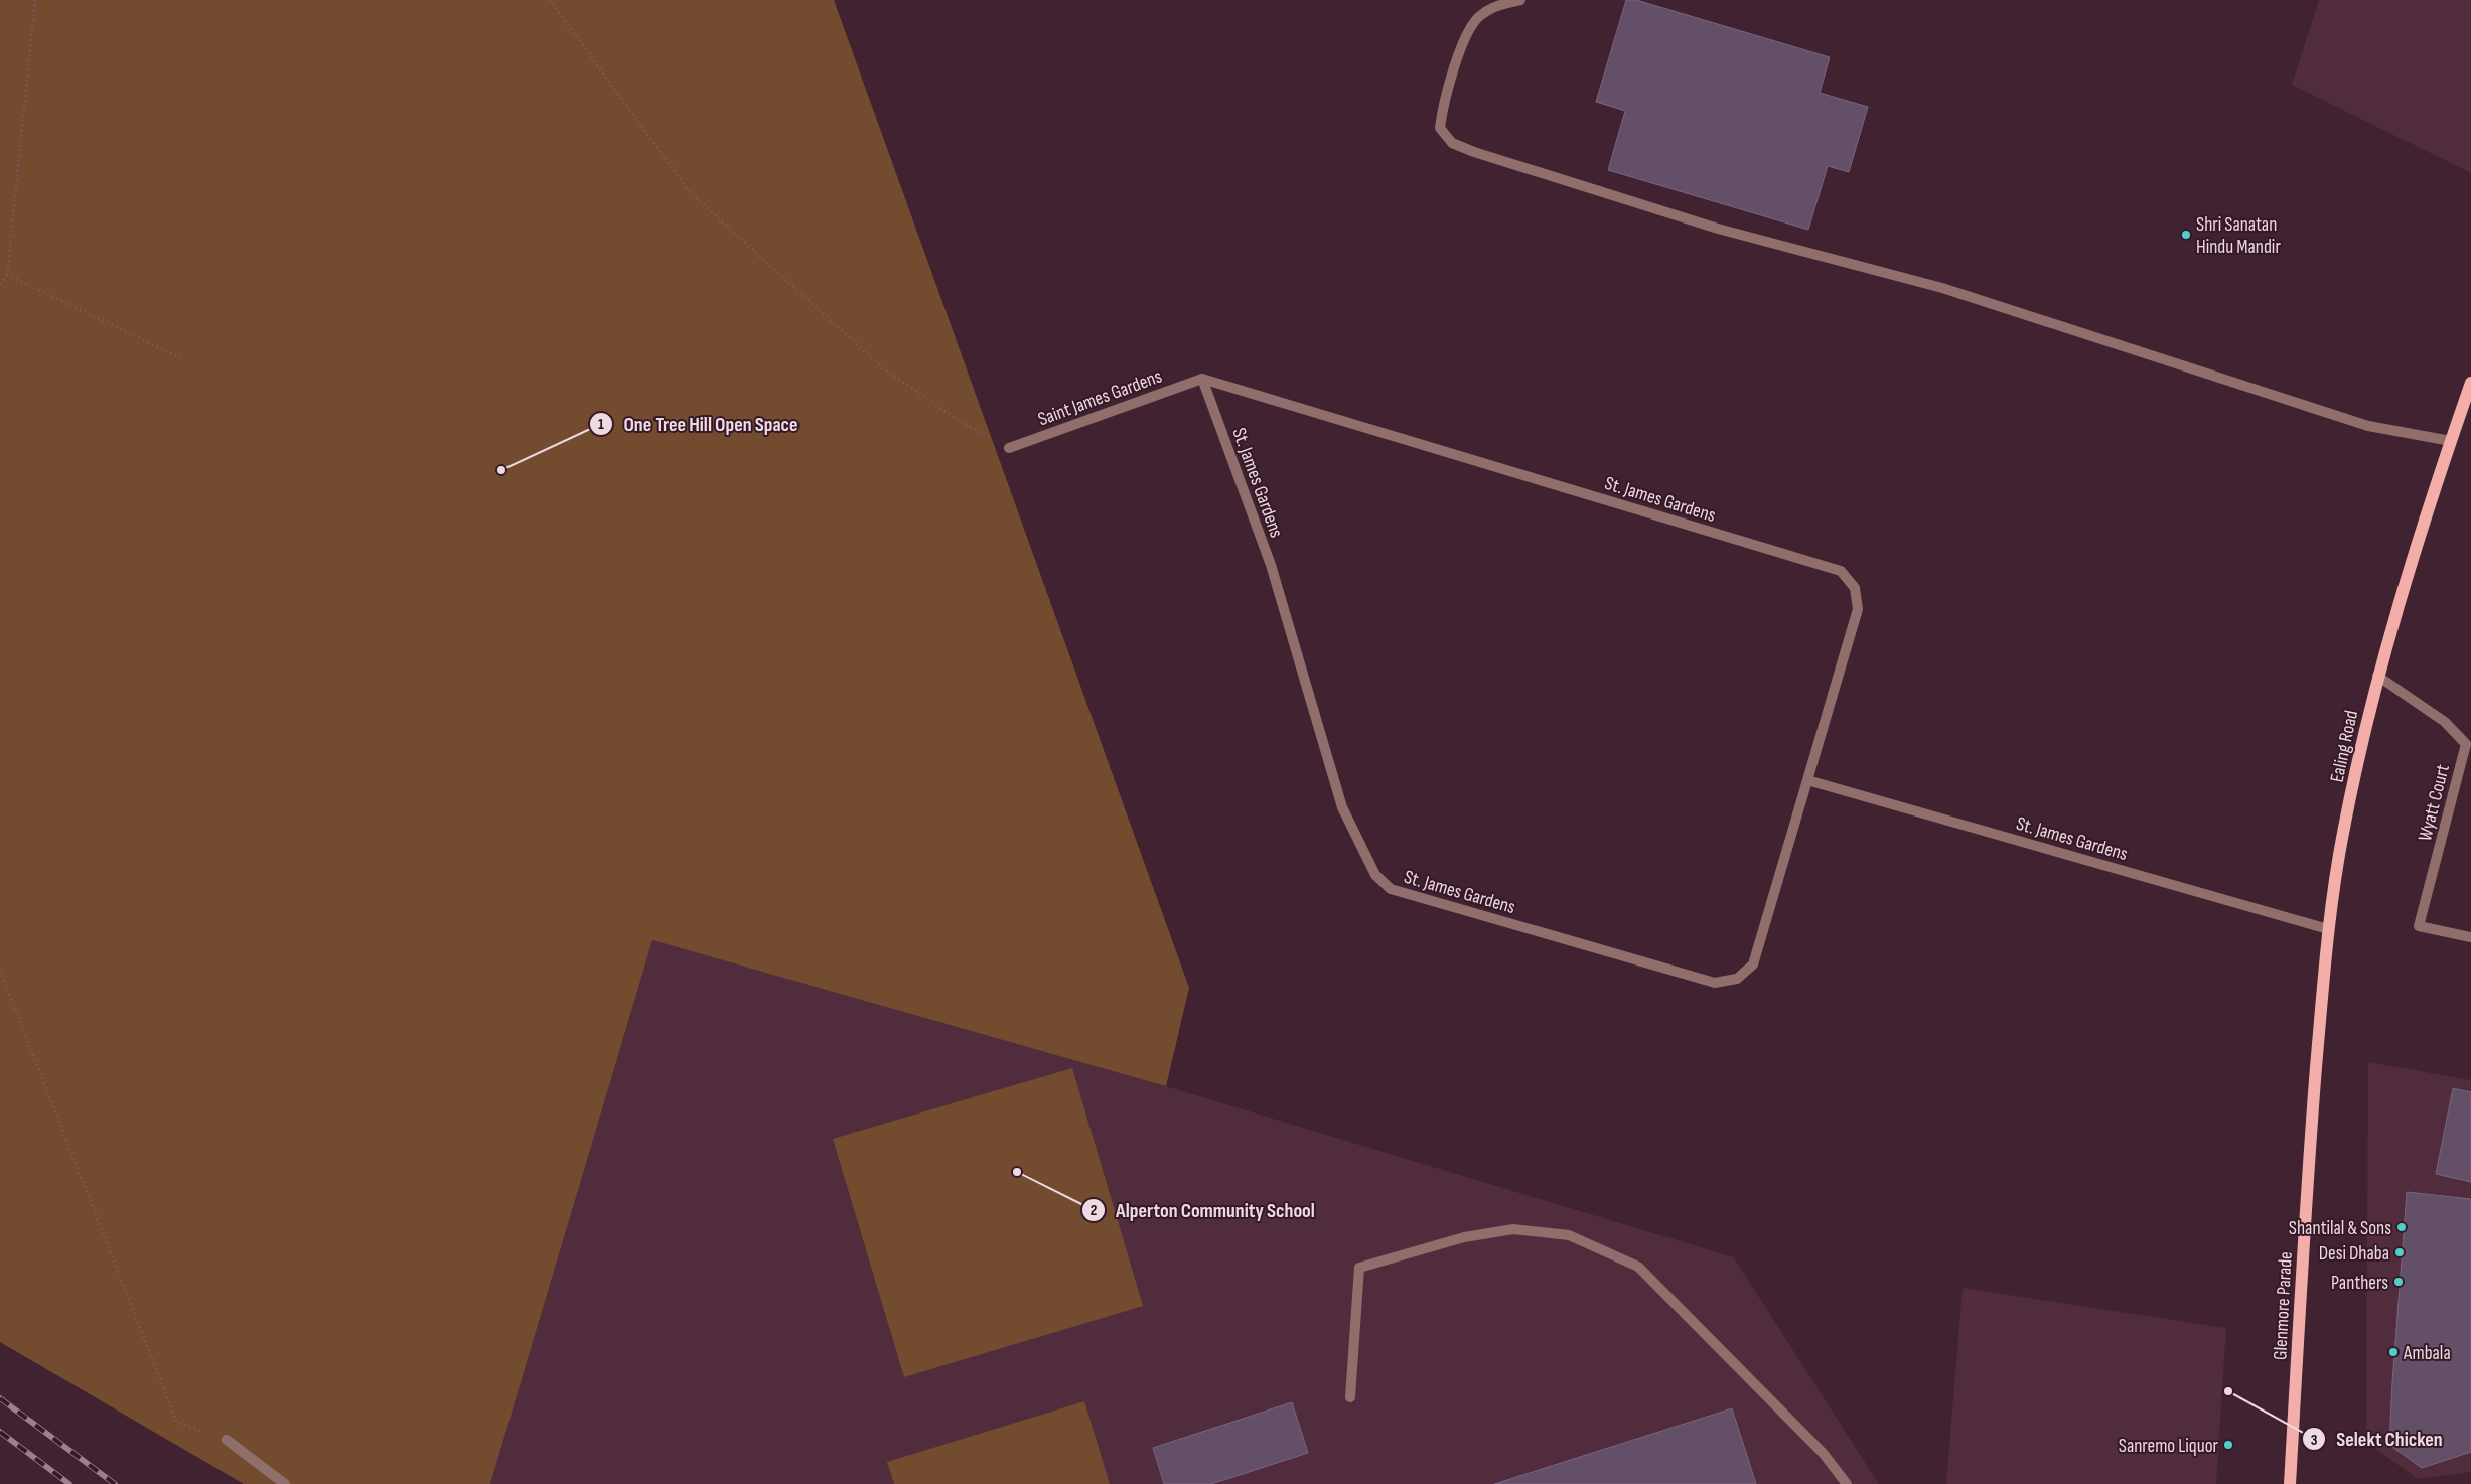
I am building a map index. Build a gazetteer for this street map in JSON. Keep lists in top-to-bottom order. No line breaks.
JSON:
{"streets":{"main road":["Ealing Road","Glenmore Parade"],"street":["Saint James Gardens","St. James Gardens","Wyatt Court"]},"crossings":[["Saint James Gardens","St. James Gardens"],["St. James Gardens","Ealing Road"],["Ealing Road","Wyatt Court"],["Ealing Road","Glenmore Parade"]],"places":["Shri Sanatan Hindu Mandir","One Tree Hill Open Space","Alperton Community School","Shantilal & Sons","Desi Dhaba","Panthers","Ambala","Selekt Chicken","Sanremo Liquor"]}
